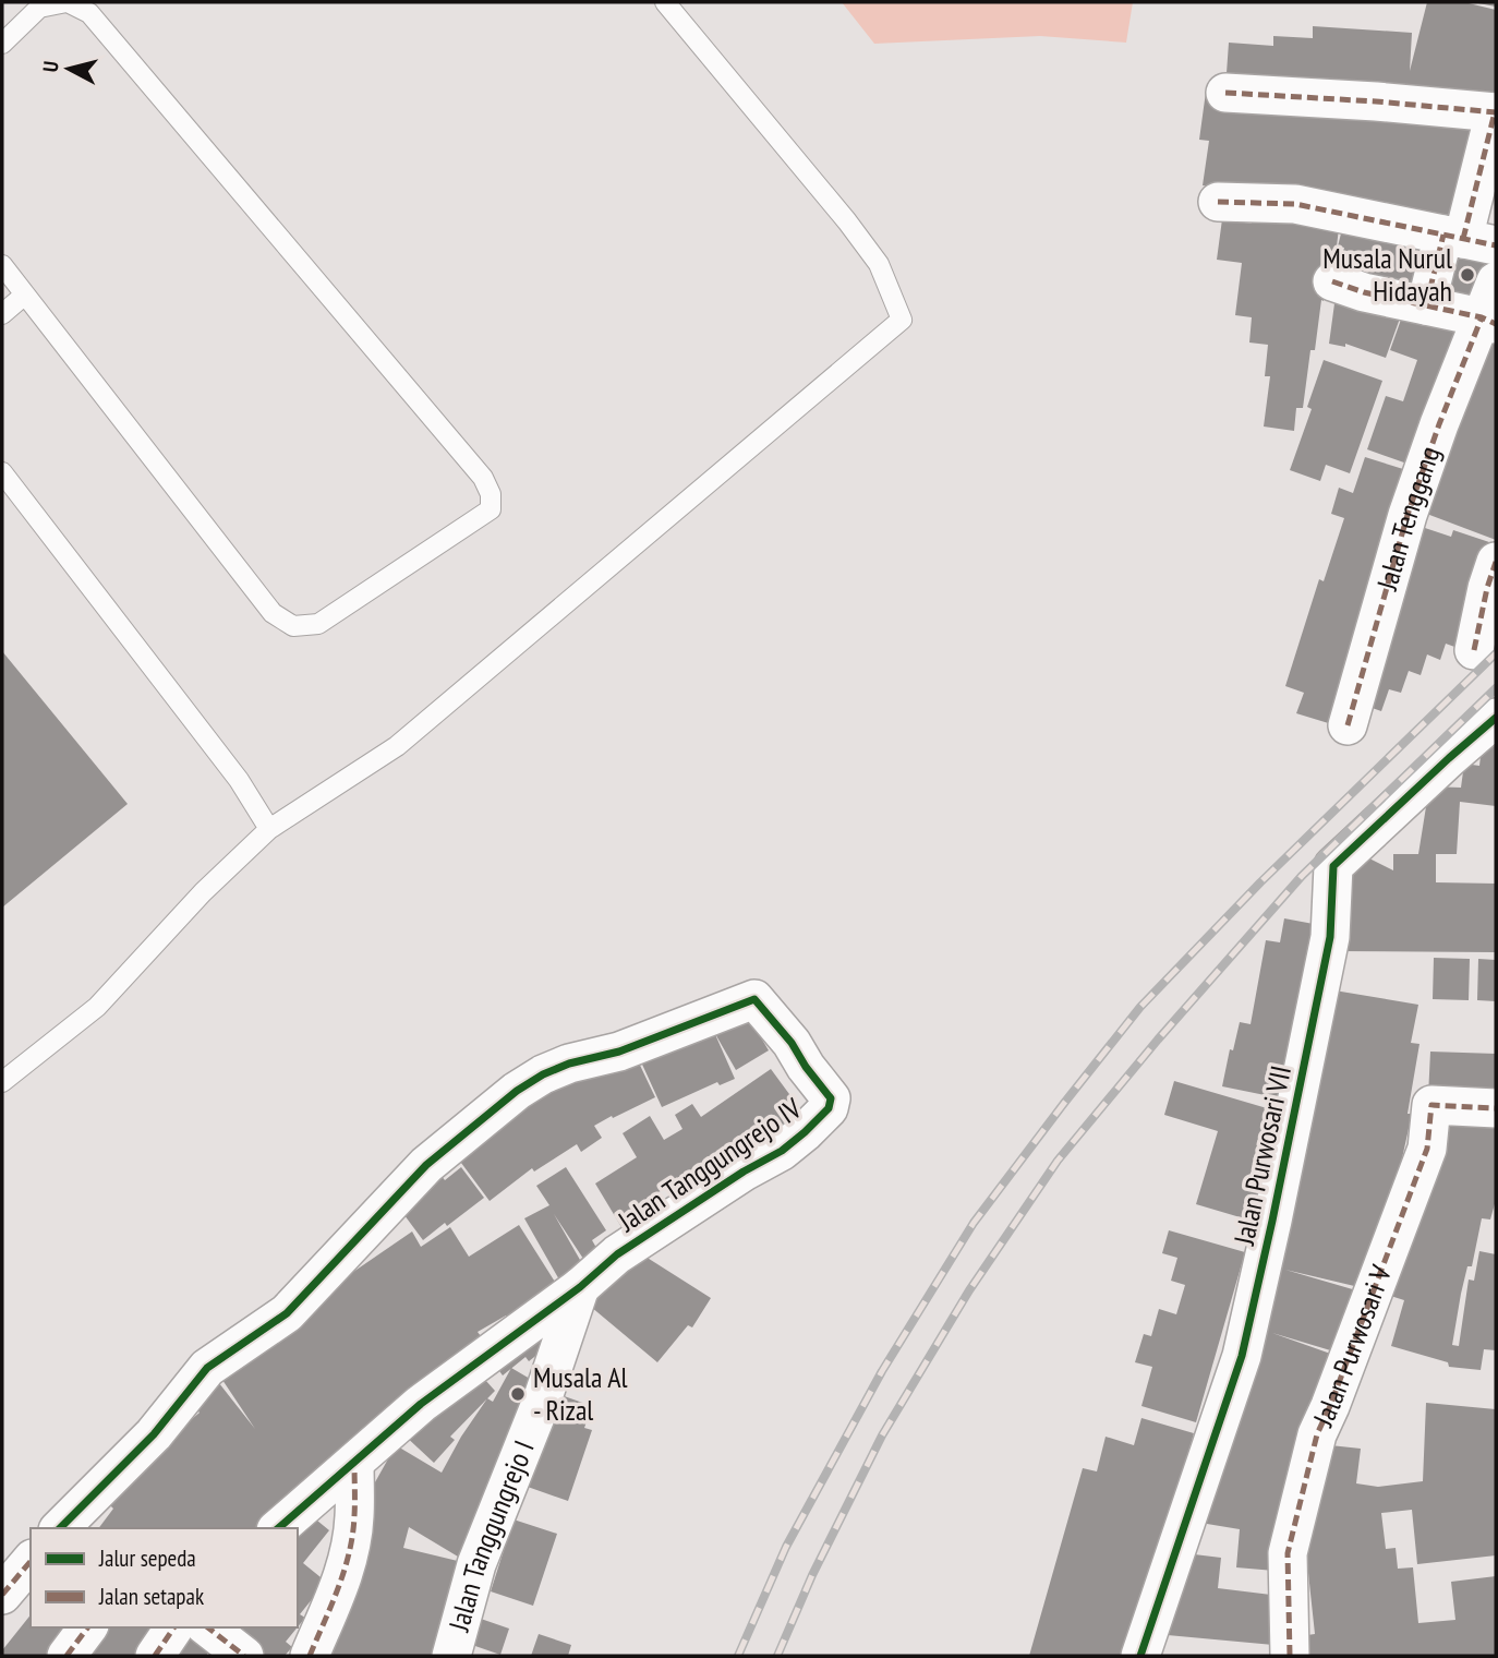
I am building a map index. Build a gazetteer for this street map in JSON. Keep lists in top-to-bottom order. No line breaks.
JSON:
{"streets":{"street":["Jalan Tenggang","Jalan Purwosari VII","Jalan Tanggungrejo IV","Jalan Purwosari V","Jalan Tanggungrejo I"]},"crossings":[["Jalan Tanggungrejo IV","Jalan Tanggungrejo I"]],"places":["Musala Nurul Hidayah","Musala Al - Rizal"],"legend":["Jalur sepeda","Jalan setapak"],"north":"left"}
